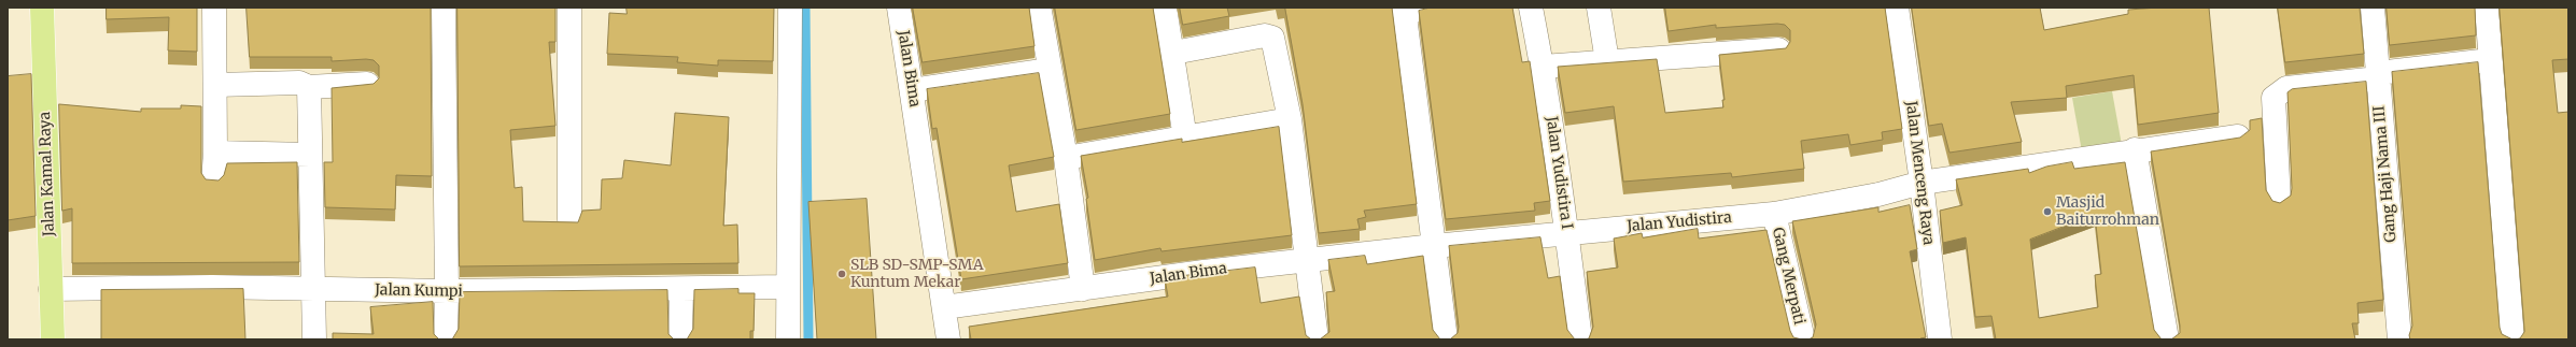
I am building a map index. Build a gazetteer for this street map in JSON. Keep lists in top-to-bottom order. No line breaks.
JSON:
{"streets":{"main road":["Jalan Kamal Raya"],"street":["Jalan Bima","Jalan Yudistira I","Jalan Menceng Raya","Gang Haji Nama III","Jalan Yudistira","Gang Merpati","Jalan Kumpi"]},"crossings":[["Jalan Bima","Jalan Yudistira"],["Jalan Yudistira I","Jalan Yudistira"],["Jalan Menceng Raya","Jalan Yudistira"],["Jalan Kamal Raya","Jalan Kumpi"],["Jalan Yudistira","Gang Merpati"]],"places":["Masjid Baiturrohman","SLB SD-SMP-SMA Kuntum Mekar"]}
